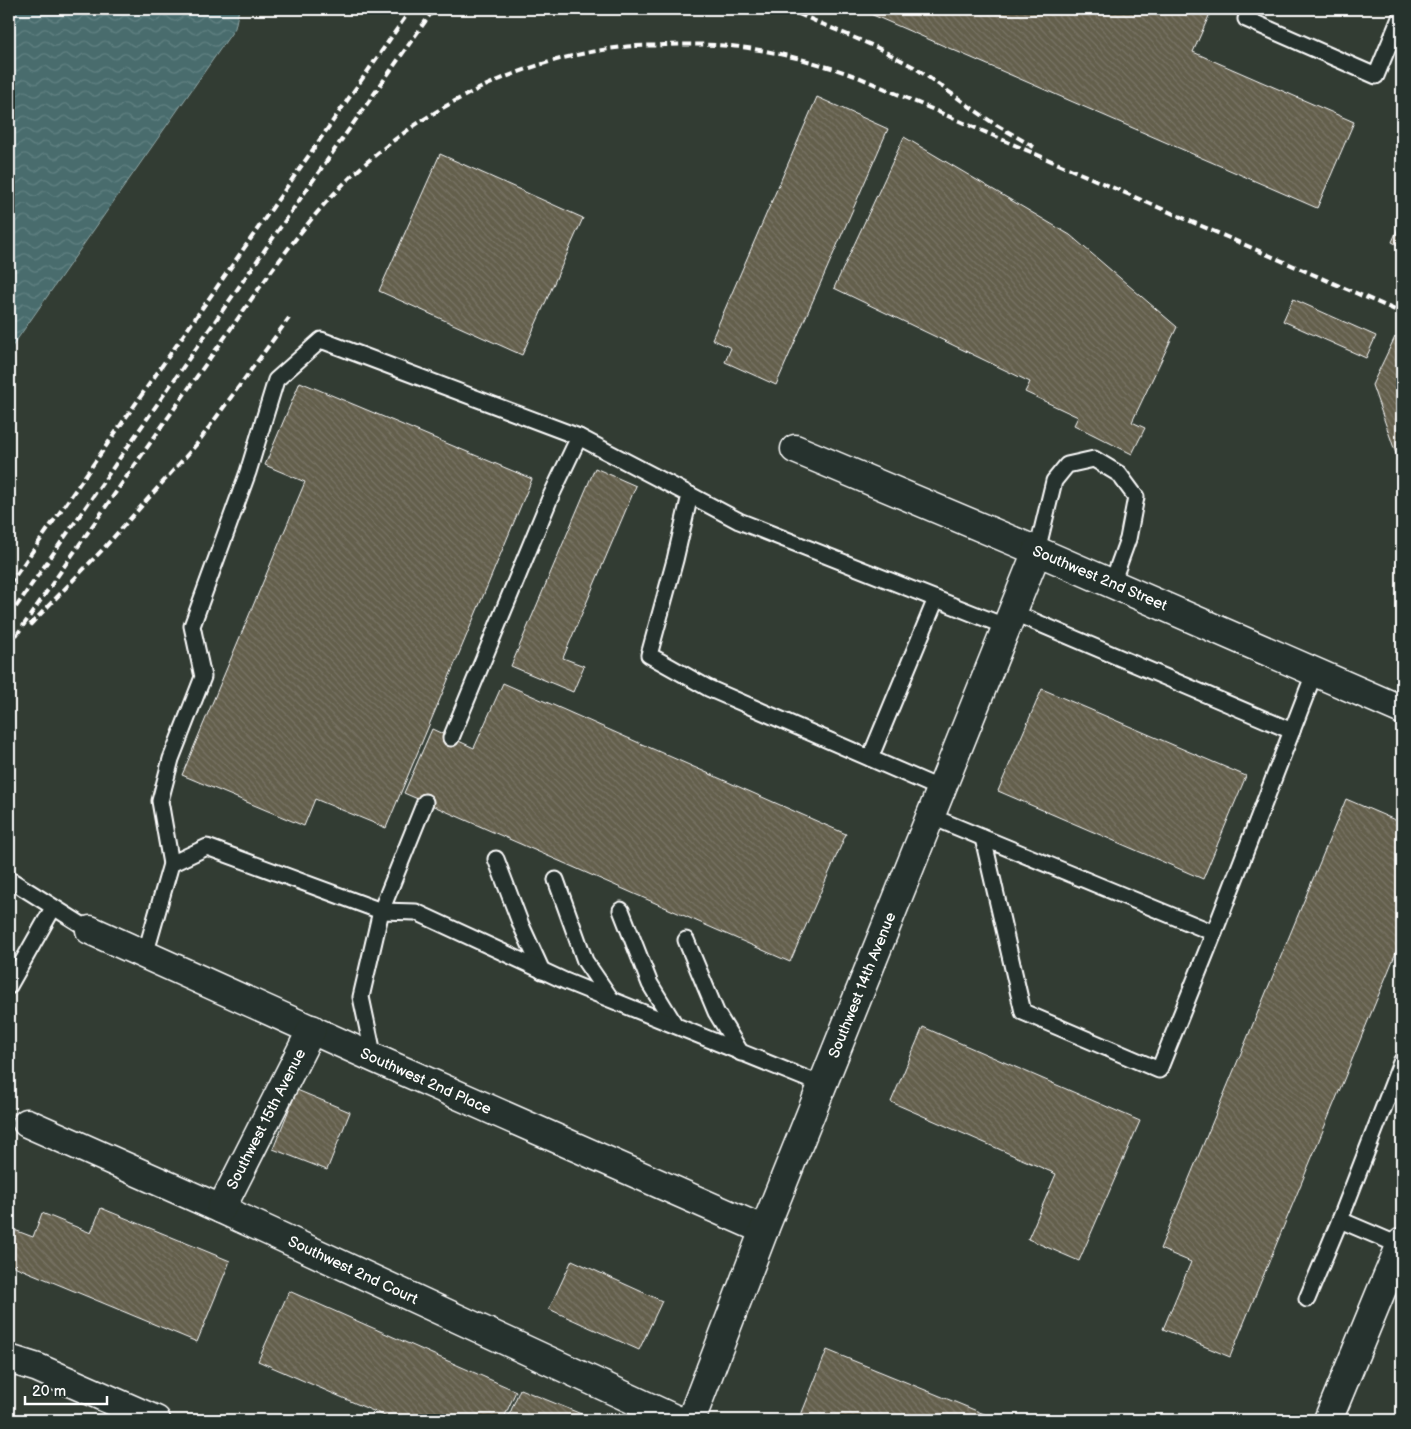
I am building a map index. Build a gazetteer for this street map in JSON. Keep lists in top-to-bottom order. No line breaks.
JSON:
{"streets":{"street":["Southwest 2nd Street","Southwest 14th Avenue","Southwest 2nd Place","Southwest 15th Avenue","Southwest 2nd Court"]},"crossings":[["Southwest 2nd Street","Southwest 14th Avenue"],["Southwest 14th Avenue","Southwest 2nd Place"],["Southwest 2nd Place","Southwest 15th Avenue"],["Southwest 15th Avenue","Southwest 2nd Court"]],"scale_bar":"20 m"}
